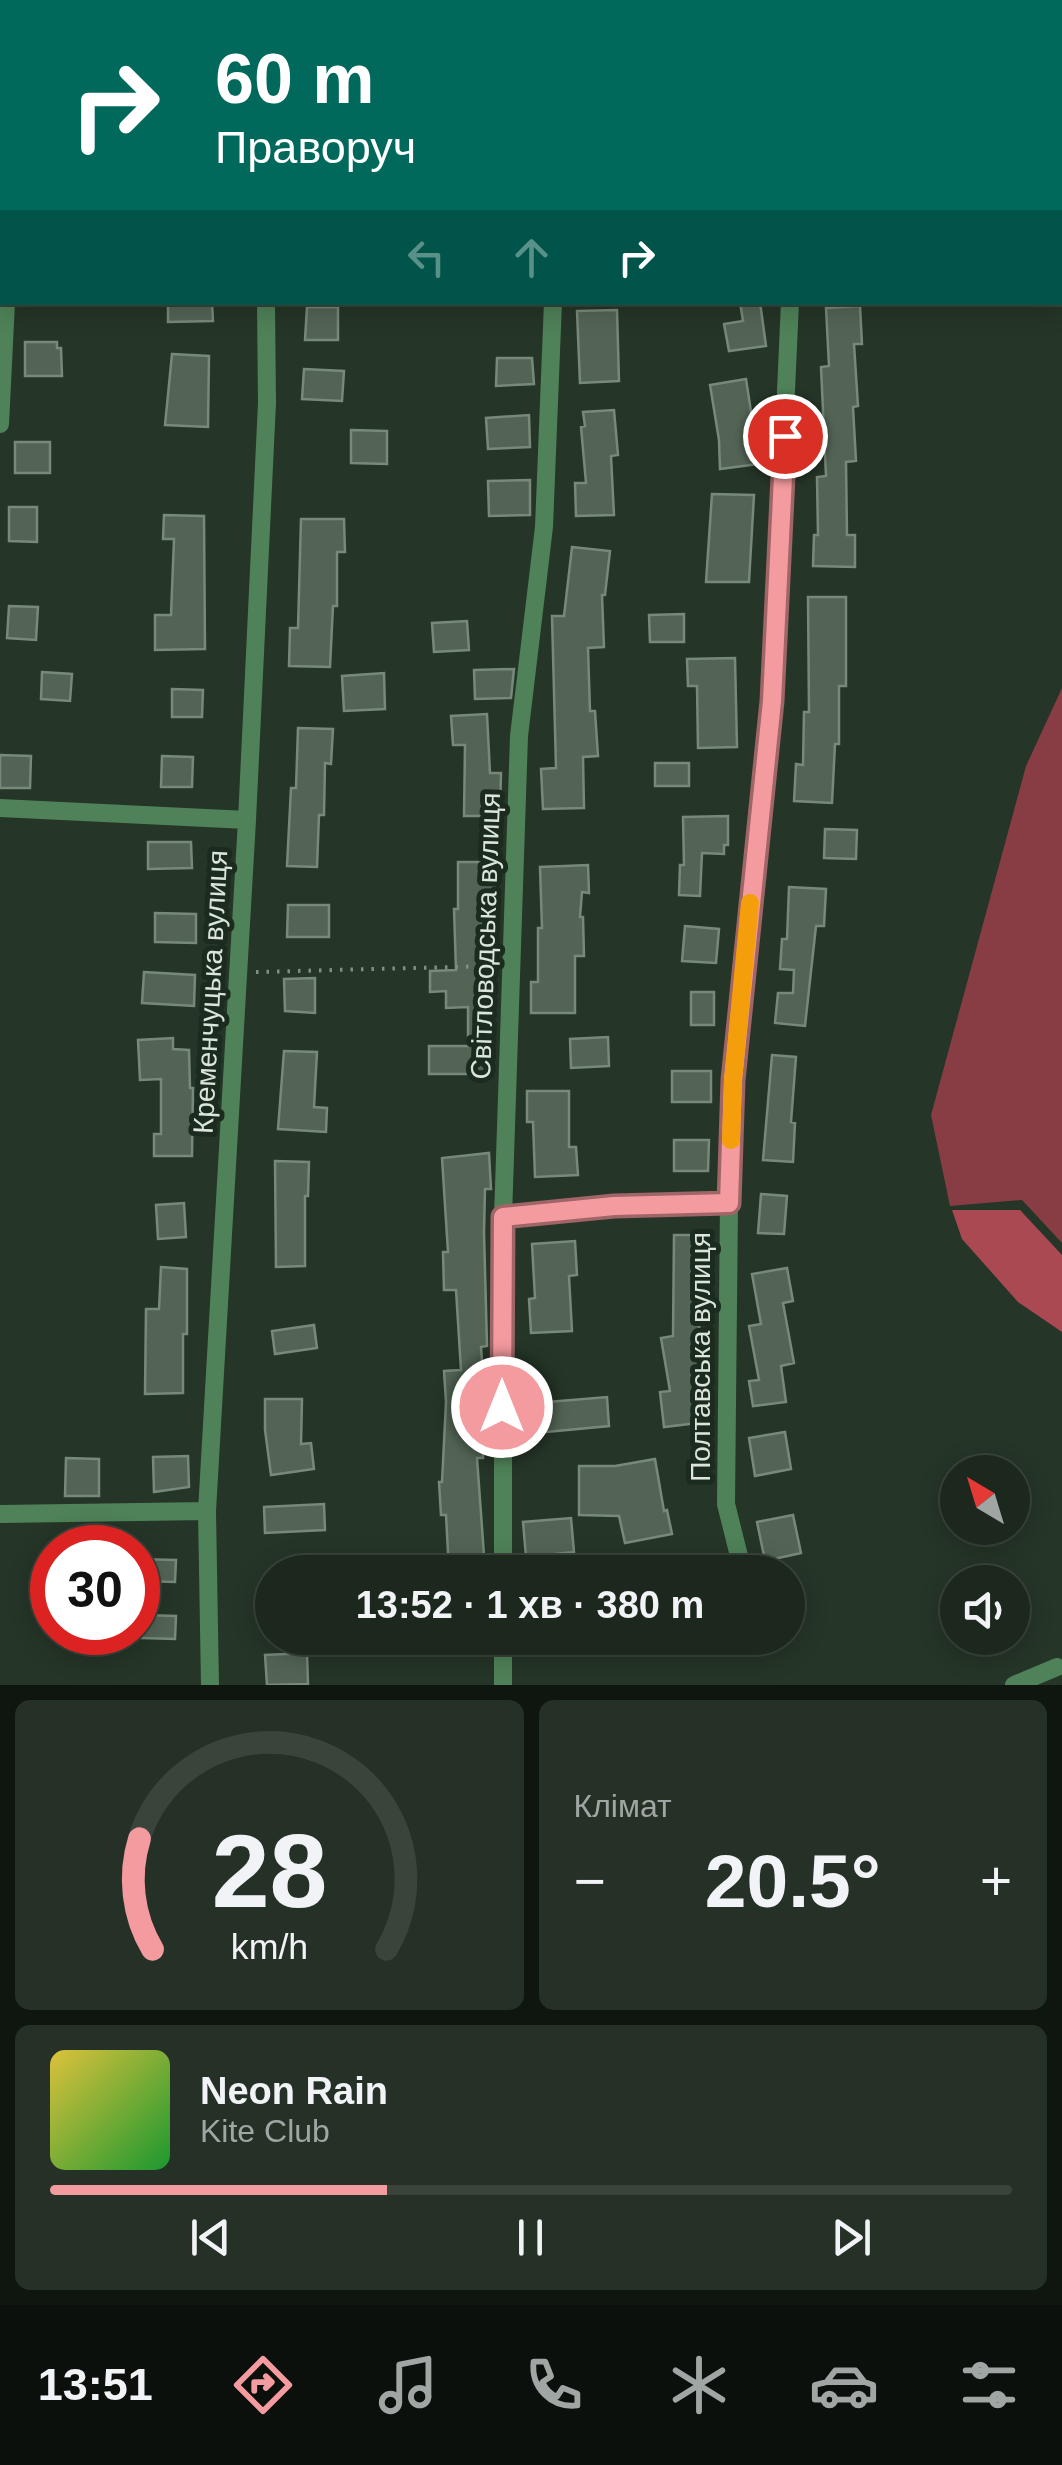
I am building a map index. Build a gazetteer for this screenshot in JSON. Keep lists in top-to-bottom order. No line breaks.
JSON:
{"streets":{"street":["Світловодська вулиця","Кременчуцька вулиця","Полтавська вулиця"]},"north":"top left","page":{"turn":["60 m","Праворуч"],"limit":"30","trip":"13:52 · 1 хв · 380 m","tile":"Клімат","heat":["−","20.5°","+"],"song":["Neon Rain","Kite Club"],"tabs":"13:51","gauge":["28","km/h"]}}
